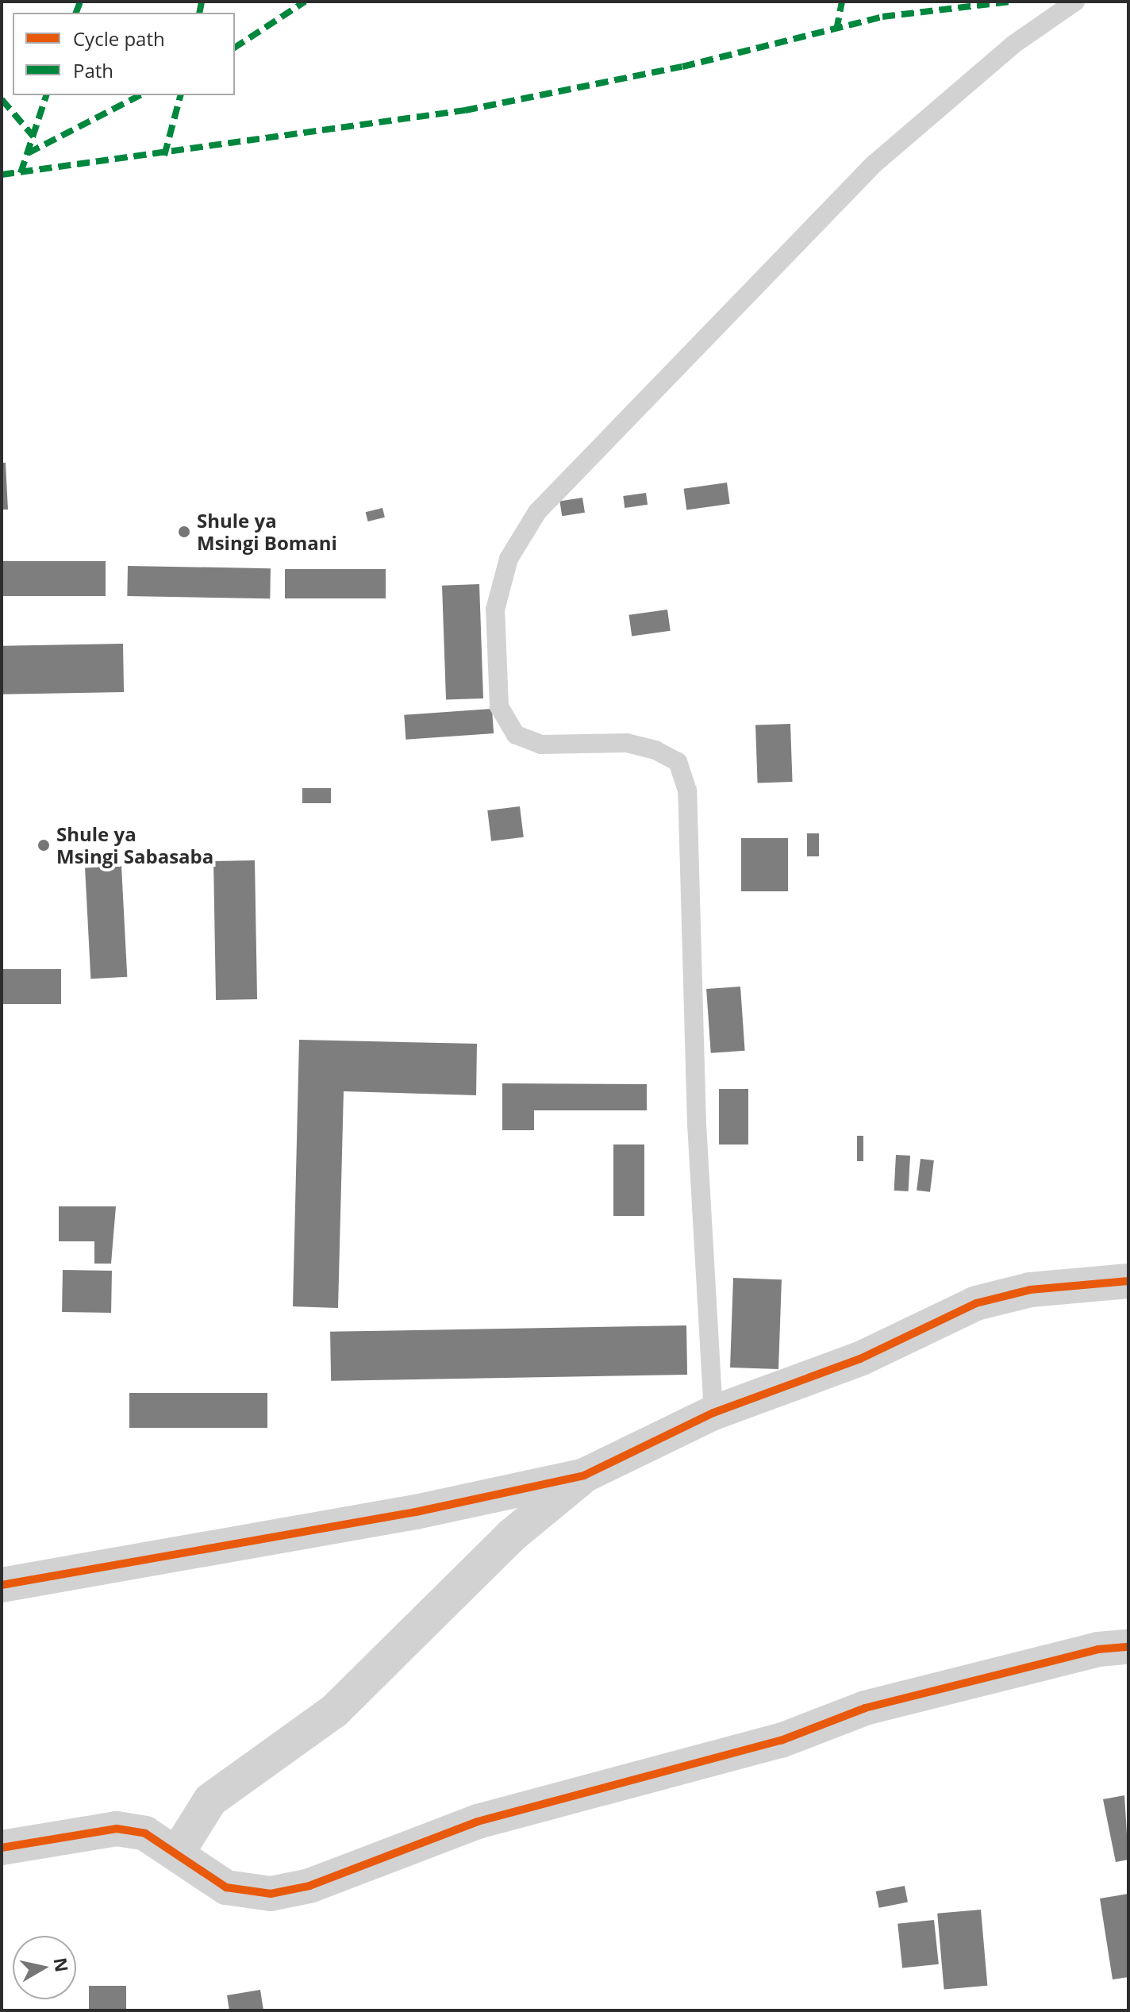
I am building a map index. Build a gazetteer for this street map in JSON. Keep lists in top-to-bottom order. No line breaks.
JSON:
{"places":["Shule ya Msingi Bomani","Shule ya Msingi Sabasaba"],"legend":["Cycle path","Path"],"north":"right"}
